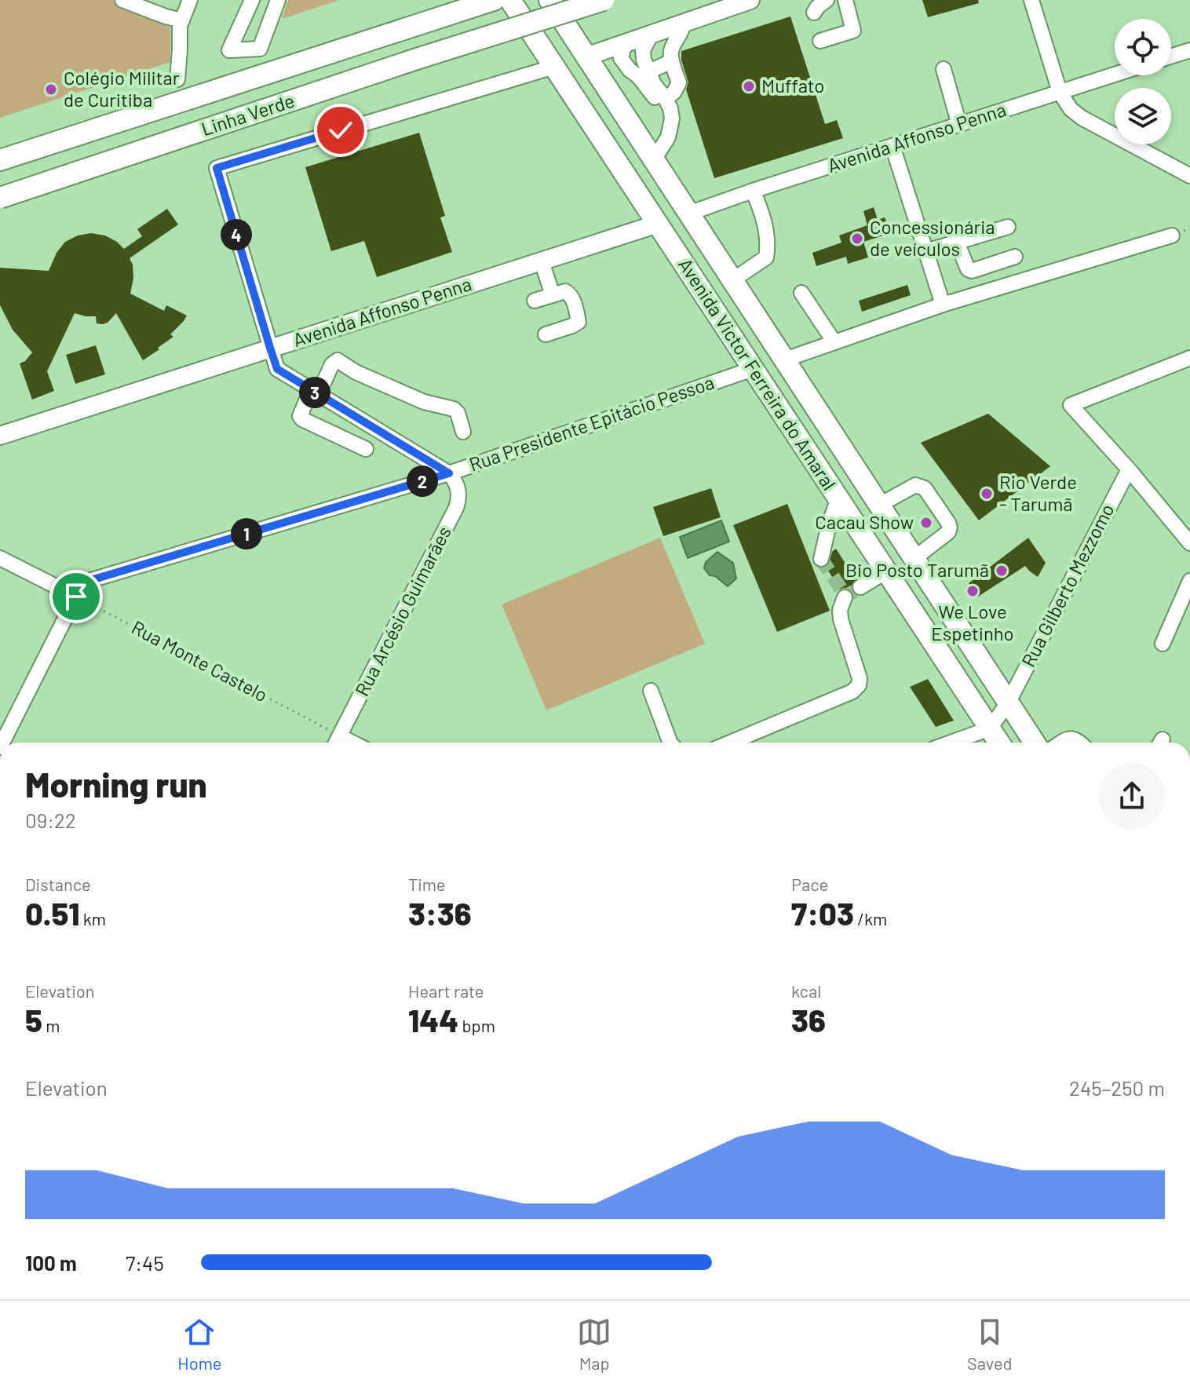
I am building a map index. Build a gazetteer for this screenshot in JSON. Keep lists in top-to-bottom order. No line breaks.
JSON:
{"streets":{"highway":["Linha Verde","Avenida Victor Ferreira do Amaral"],"main road":["Avenida Affonso Penna"],"street":["Rua Presidente Epitácio Pessoa","Rua Gilberto Mezzomo","Rua Arcésio Guimarães"],"path":["Rua Monte Castelo"]},"crossings":[["Avenida Affonso Penna","Avenida Victor Ferreira do Amaral"],["Avenida Victor Ferreira do Amaral","Rua Presidente Epitácio Pessoa"],["Avenida Victor Ferreira do Amaral","Rua Gilberto Mezzomo"],["Rua Presidente Epitácio Pessoa","Rua Arcésio Guimarães"],["Rua Presidente Epitácio Pessoa","Rua Monte Castelo"],["Rua Arcésio Guimarães","Rua Monte Castelo"]],"places":["Muffato","Colégio Militar de Curitiba","Concessionária de veículos","Rio Verde - Tarumã","Cacau Show","Bio Posto Tarumã","We Love Espetinho"],"page":{"pins":["4","3","2","1"],"heading":["Morning run","09:22"],"stats":[["Distance","0.51 km"],["Time","3:36"],["Pace","7:03 /km"],["Elevation","5 m"],["Heart rate","144 bpm"],["kcal","36"]],"chart":["Elevation","245–250 m"],"list":[{"name":"100 m","note":"7:45"}],"tabs":["Home","Map","Saved"]}}
